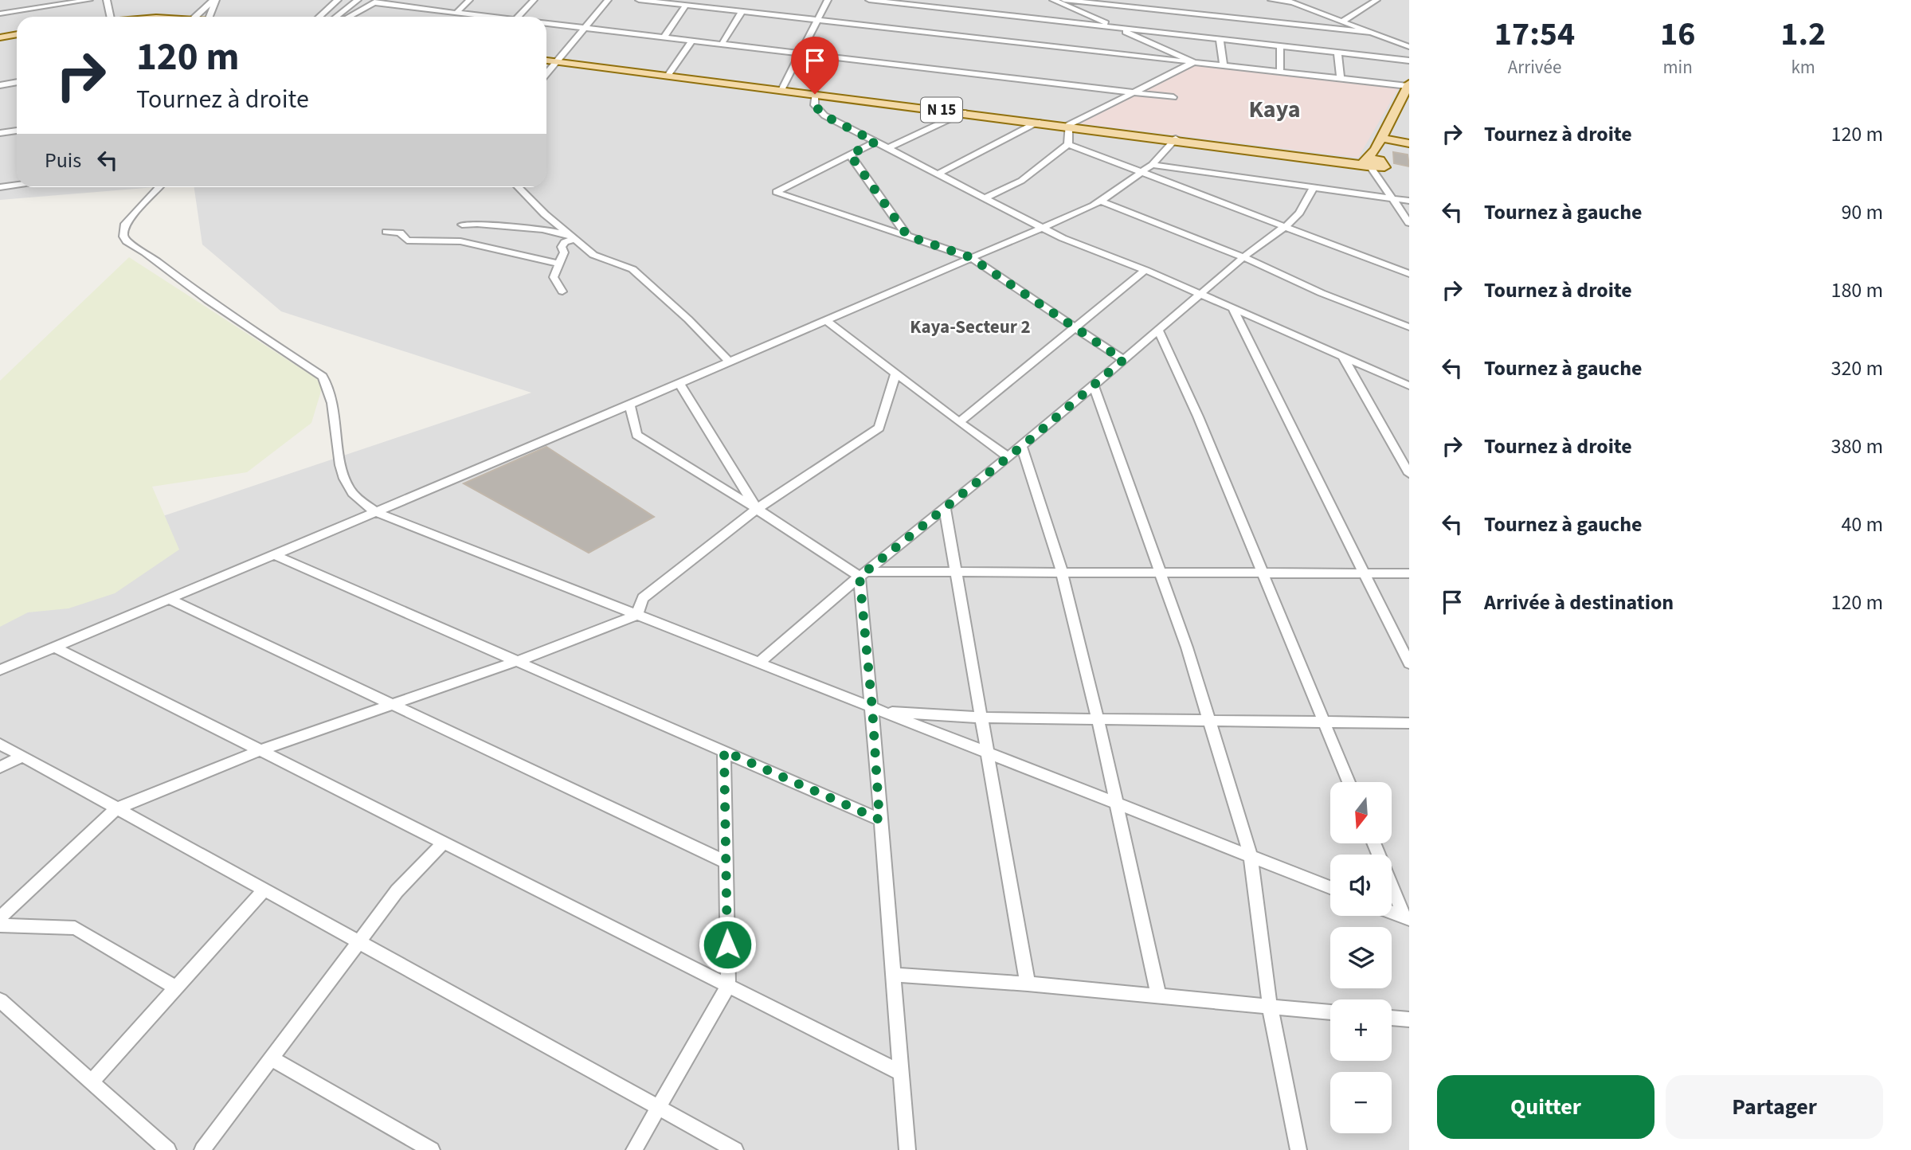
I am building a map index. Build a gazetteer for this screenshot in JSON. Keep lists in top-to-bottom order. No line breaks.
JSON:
{"streets":{"main road":["N 15"]},"districts":["Kaya","Kaya-Secteur 2"],"north":"bottom","page":{"eta":["17:54","Arrivée","16","min","1.2","km"],"turn":["120 m","Tournez à droite"],"list":[{"name":"Tournez à droite","value":"120 m"},{"name":"Tournez à gauche","value":"90 m"},{"name":"Tournez à droite","value":"180 m"},{"name":"Tournez à gauche","value":"320 m"},{"name":"Tournez à droite","value":"380 m"},{"name":"Tournez à gauche","value":"40 m"},{"name":"Arrivée à destination","value":"120 m"}],"then":"Puis","map_buttons":["+","−"],"buttons":["Quitter","Partager"]}}
